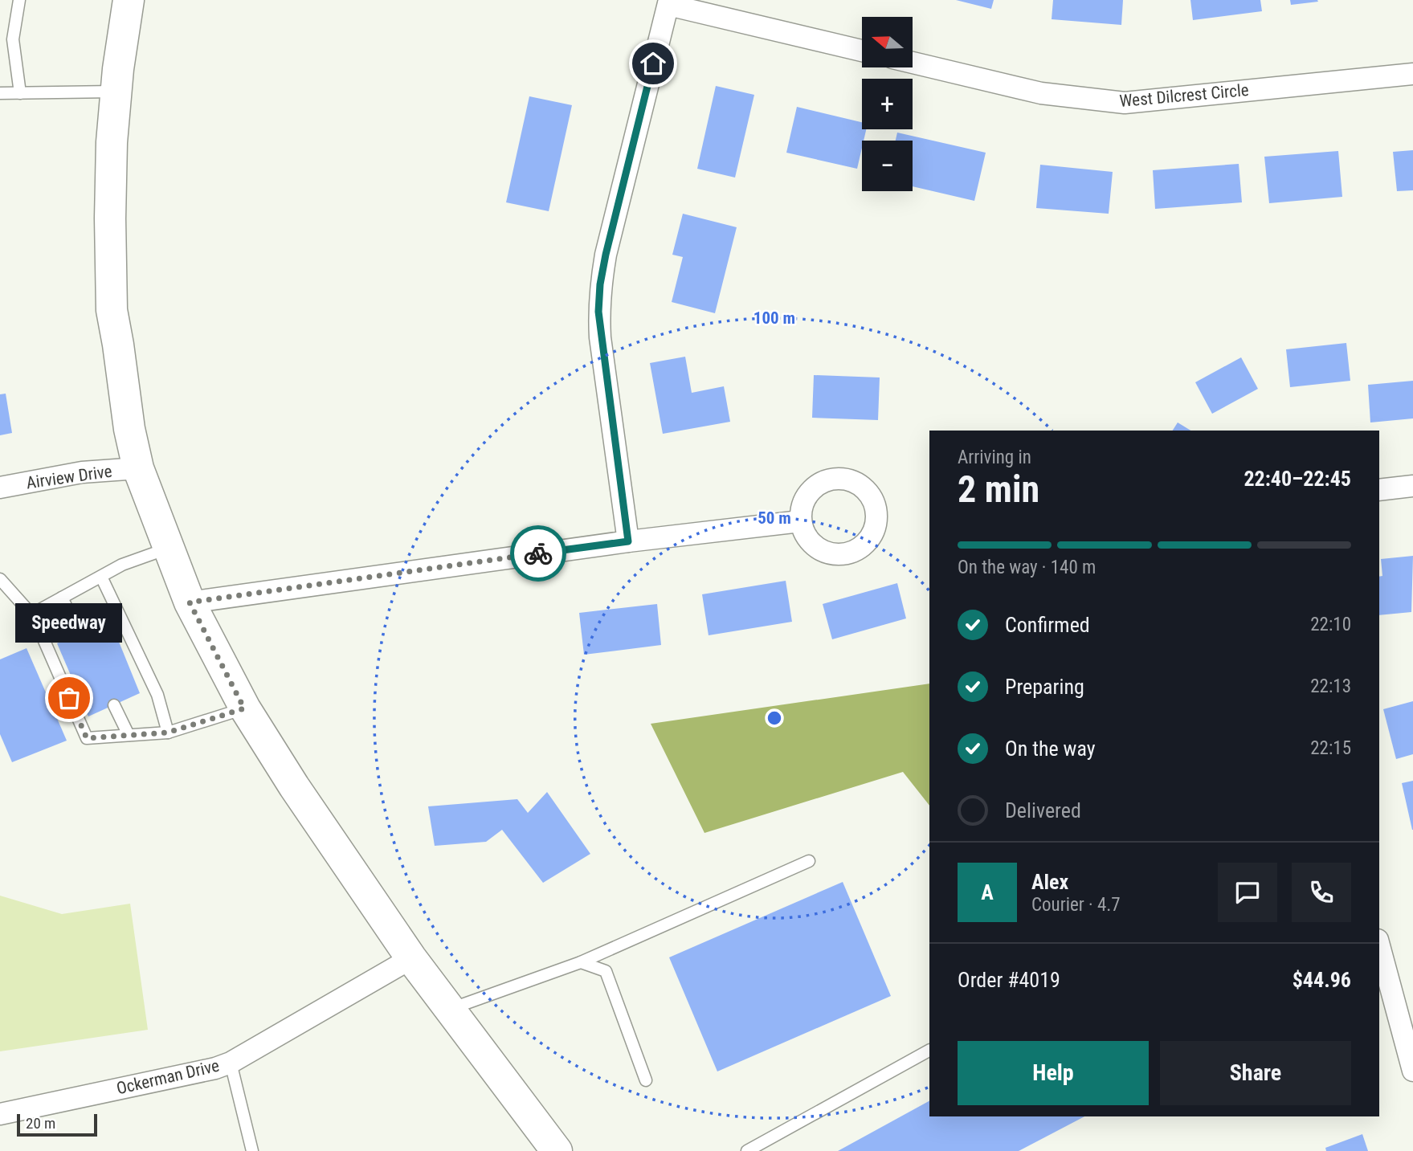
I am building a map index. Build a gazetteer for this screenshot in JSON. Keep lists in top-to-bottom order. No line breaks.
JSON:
{"streets":{"street":["West Dilcrest Circle","Airview Drive","Ockerman Drive"]},"places":["Speedway"],"scale_bar":"20 m","north":"left","page":{"map_buttons":["+","−"],"heading":["2 min","Arriving in","22:40–22:45"],"panel":["Alex","Courier · 4.7","Order #4019","$44.96"],"bar":"On the way · 140 m","list":[["Confirmed","22:10"],["Preparing","22:13"],["On the way","22:15"],"Delivered"],"bubble":"Speedway","round":"A","buttons":["Help","Share"],"scale":"20 m"},"rings":["100 m","50 m"]}
